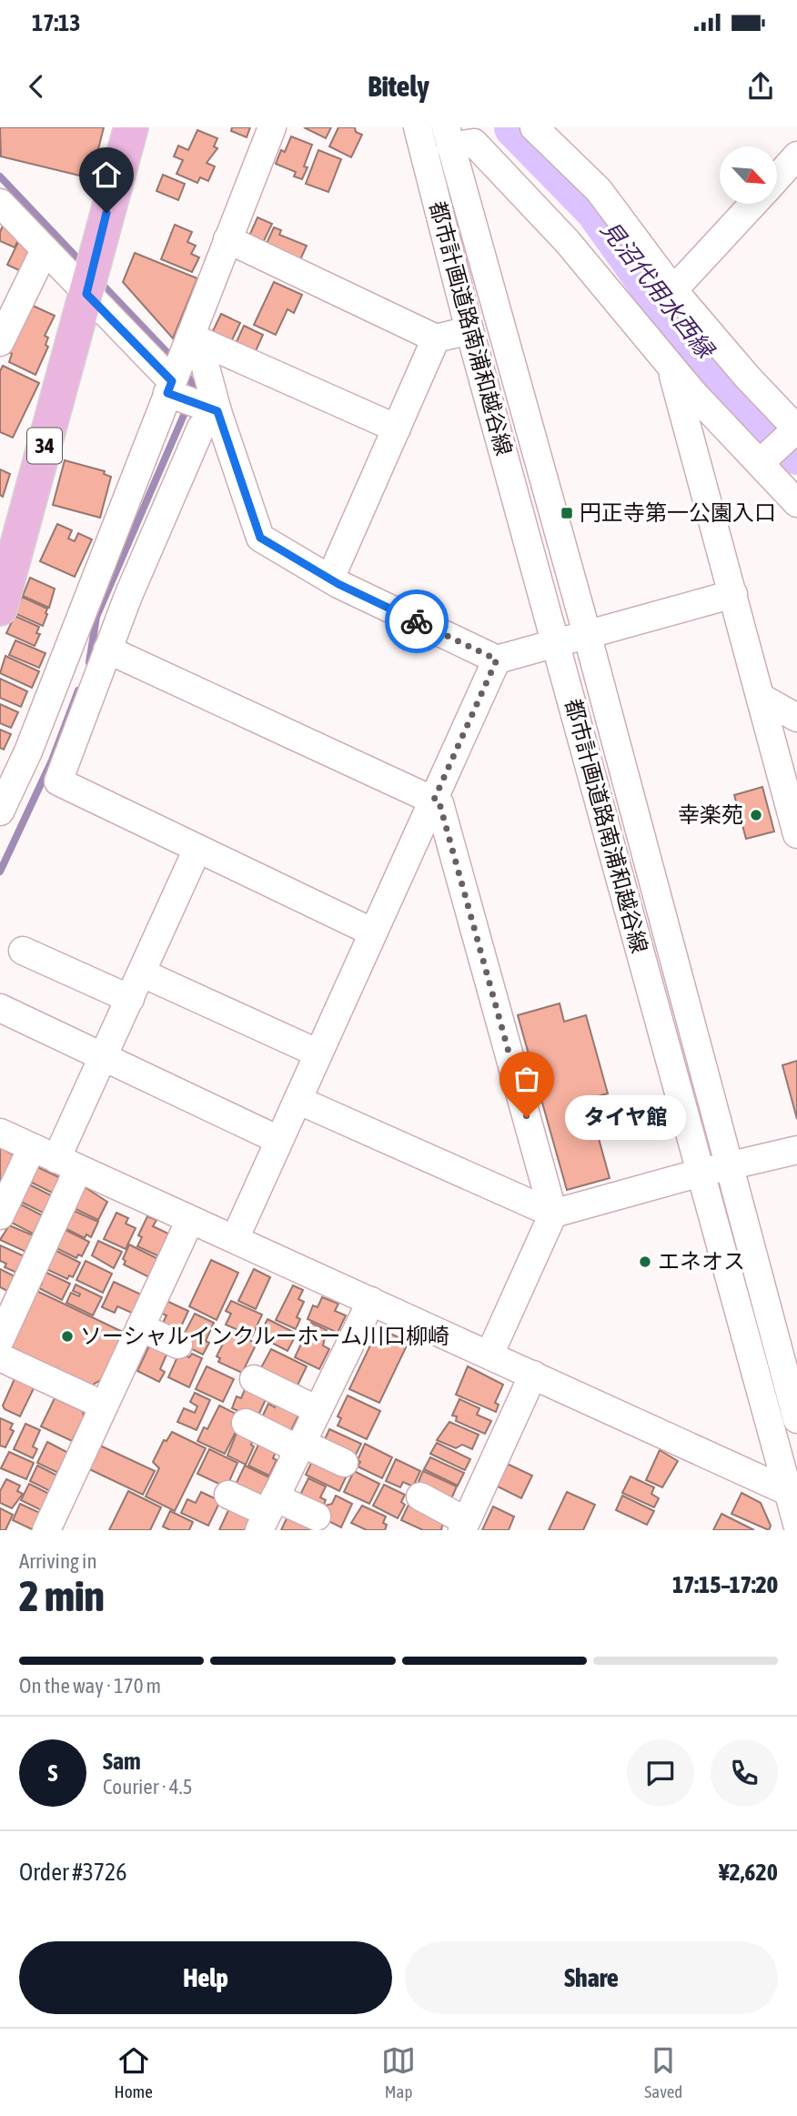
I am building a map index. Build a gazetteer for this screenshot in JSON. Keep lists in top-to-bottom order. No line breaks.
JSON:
{"streets":{"main road":["34"],"street":["都市計画道路南浦和越谷線"]},"water":["見沼代用水西縁"],"places":{"transit":["円正寺第一公園入口"],"other":["幸楽苑","タイヤ館","エネオス","ソーシャルインクルーホーム川口柳崎"]},"north":"bottom right","page":{"status":"17:13","header":"Bitely","bubble":"タイヤ館","heading":["2 min","Arriving in","17:15–17:20"],"panel":["Sam","Courier · 4.5","Order #3726","¥2,620"],"bar":"On the way · 170 m","round":"S","buttons":["Help","Share"],"tabs":["Home","Map","Saved"]}}
